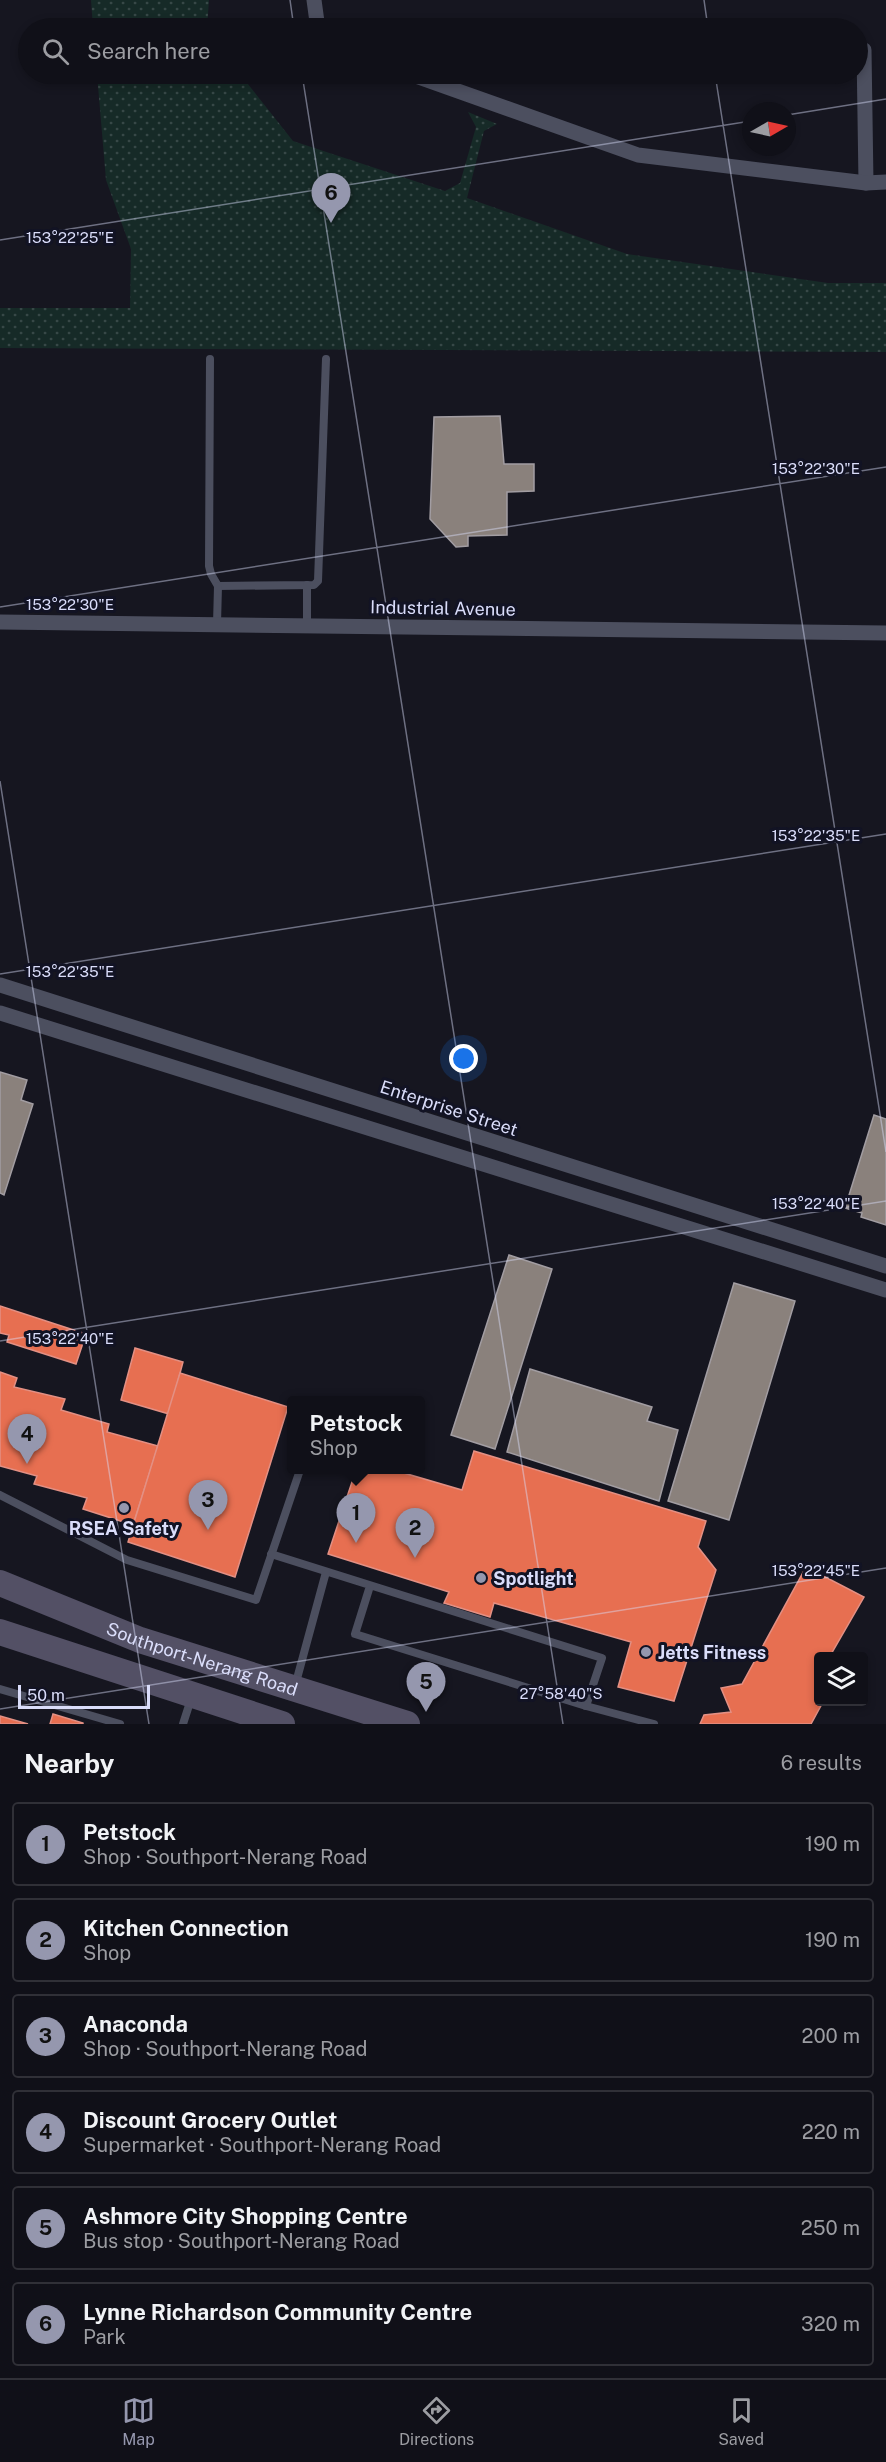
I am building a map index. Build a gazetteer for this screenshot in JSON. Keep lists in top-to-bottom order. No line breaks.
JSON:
{"streets":{"main road":["Southport-Nerang Road"],"street":["Industrial Avenue","Enterprise Street"]},"places":["RSEA Safety","Spotlight","Jetts Fitness"],"scale_bar":"50 m","north":"right","page":{"search":"Search here","pins":["6","4","3","1","2","5"],"popup":["Petstock","Shop"],"scale":"50 m","heading":["Nearby","6 results"],"list":[{"mark":"1","name":"Petstock","note":"Shop · Southport-Nerang Road","value":"190 m"},{"mark":"2","name":"Kitchen Connection","note":"Shop","value":"190 m"},{"mark":"3","name":"Anaconda","note":"Shop · Southport-Nerang Road","value":"200 m"},{"mark":"4","name":"Discount Grocery Outlet","note":"Supermarket · Southport-Nerang Road","value":"220 m"},{"mark":"5","name":"Ashmore City Shopping Centre","note":"Bus stop · Southport-Nerang Road","value":"250 m"},{"mark":"6","name":"Lynne Richardson Community Centre","note":"Park","value":"320 m"}],"nav":["Map","Directions","Saved"]},"coordinates":["153°22'25\"E","153°22'30\"E","153°22'35\"E","153°22'40\"E","153°22'45\"E","27°58'40\"S"]}
